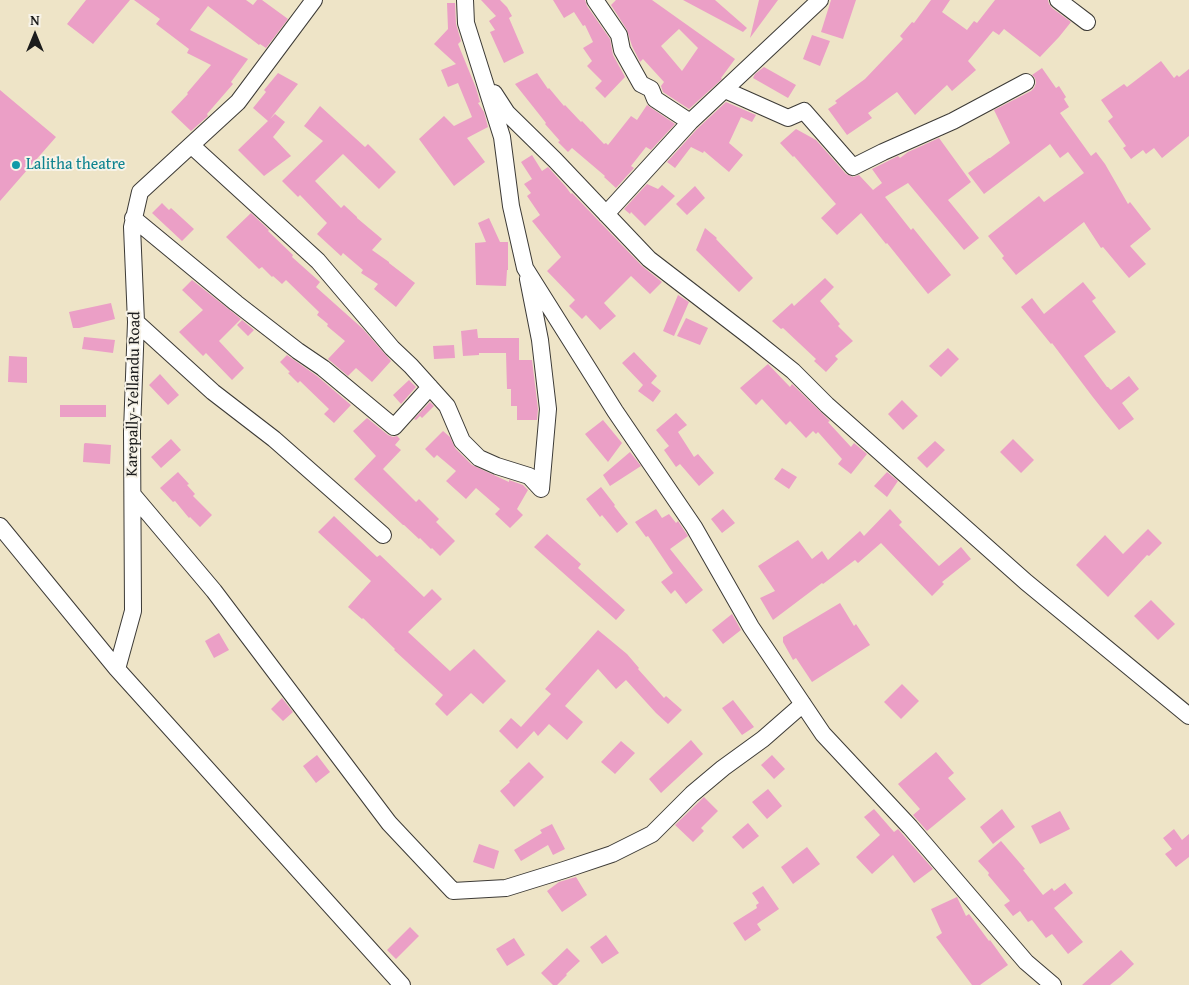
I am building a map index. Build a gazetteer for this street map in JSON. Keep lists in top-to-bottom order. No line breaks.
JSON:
{"streets":{"street":["Karepally-Yellandu Road"]},"places":["Lalitha theatre"],"north":"top"}
